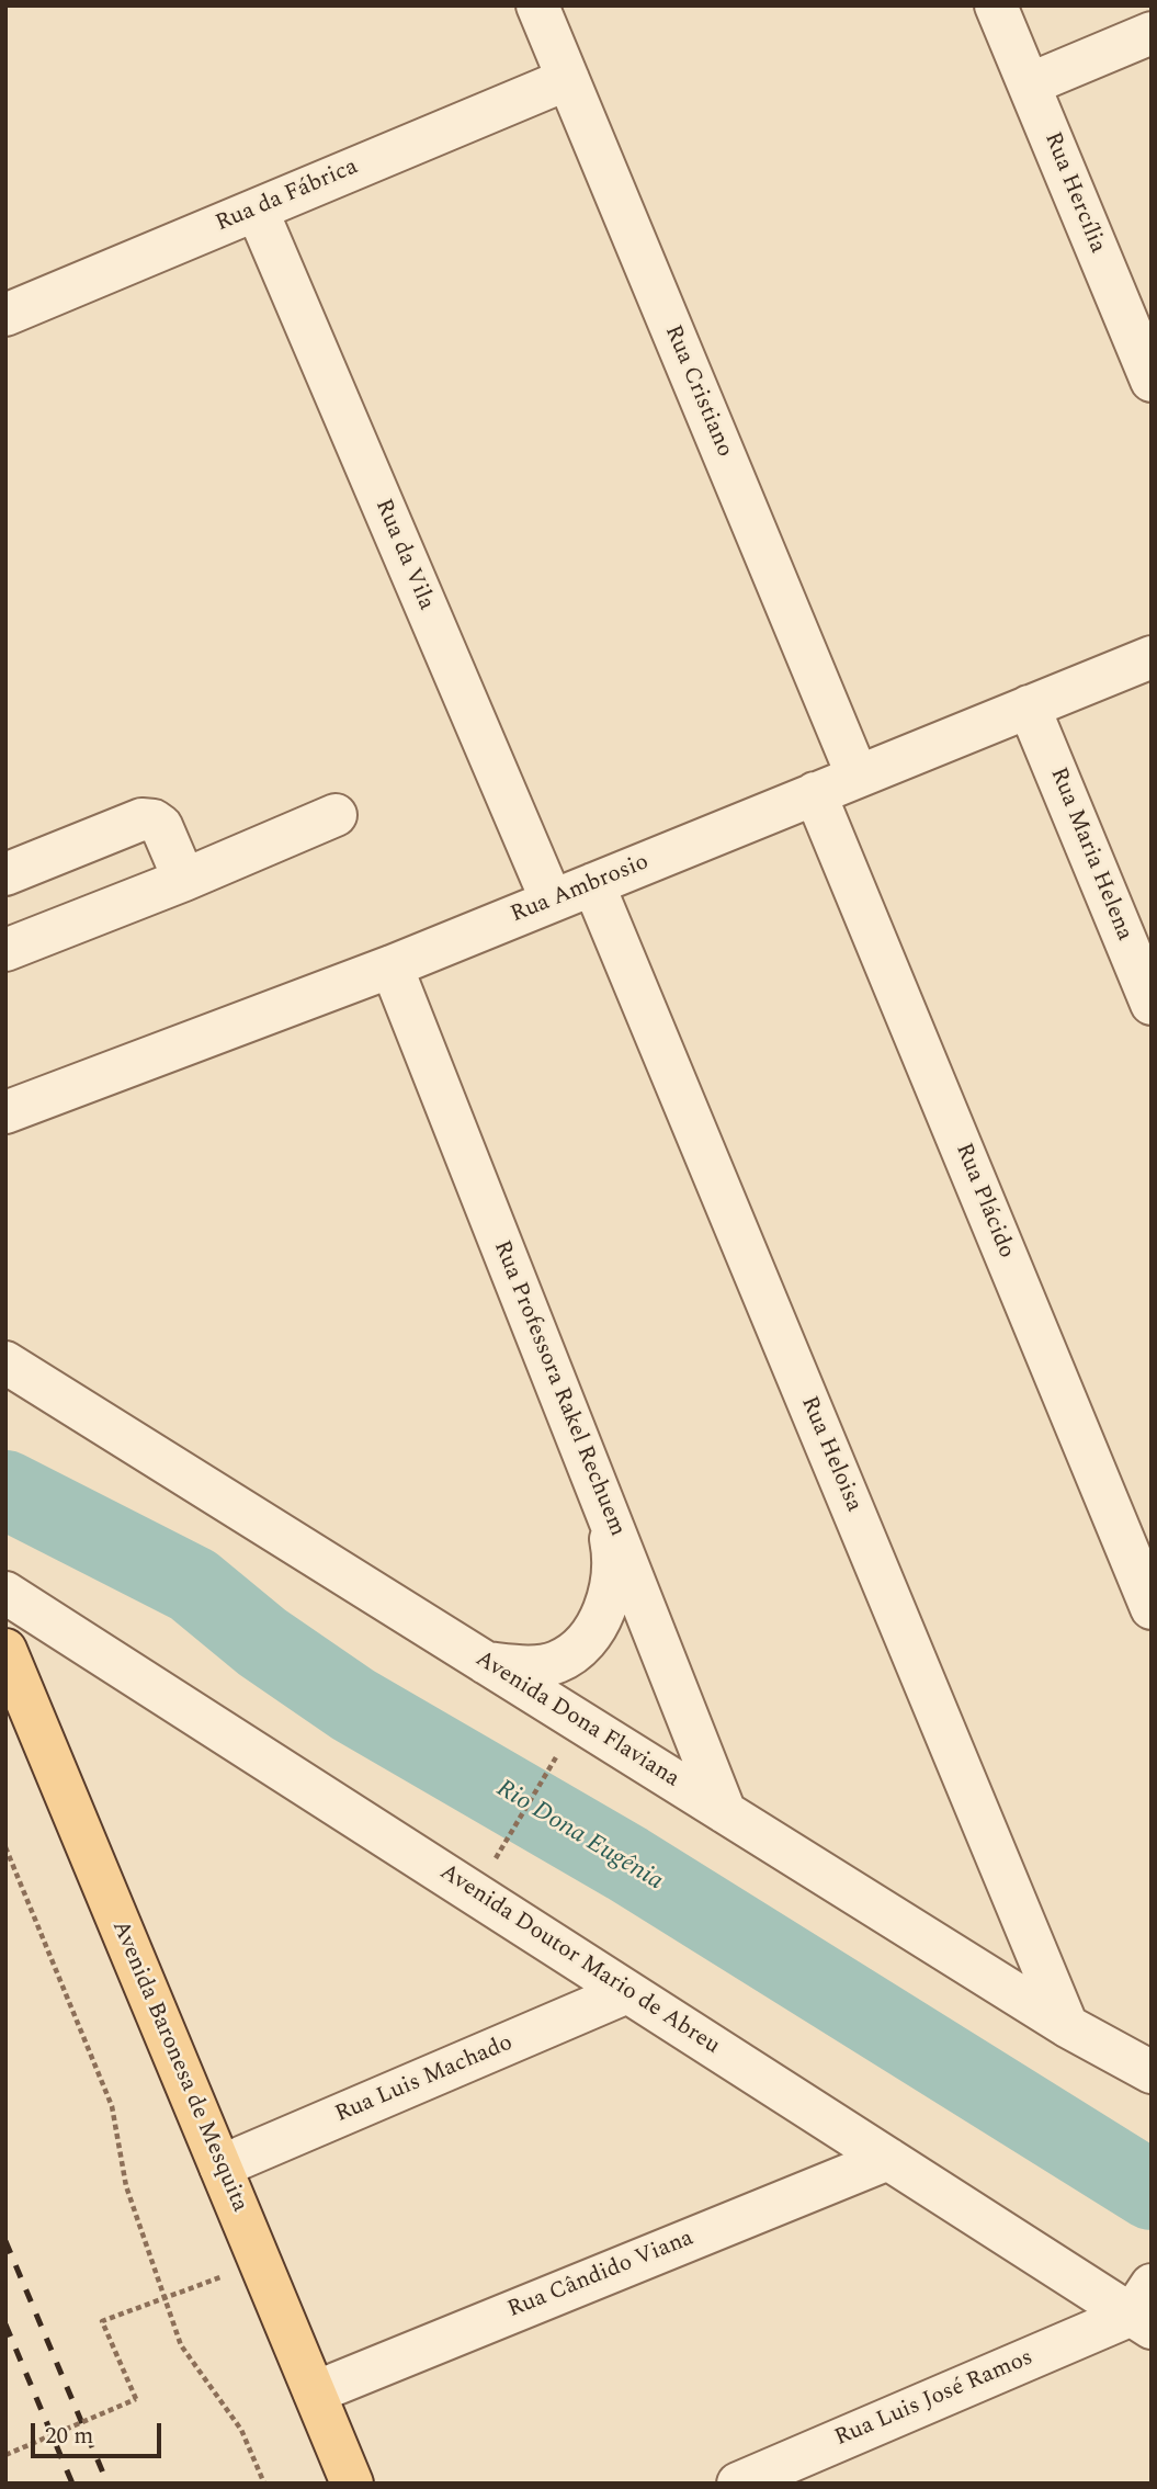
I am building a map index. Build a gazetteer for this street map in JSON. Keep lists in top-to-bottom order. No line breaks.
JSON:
{"streets":{"main road":["Avenida Baronesa de Mesquita"],"street":["Rua Hercília","Rua da Fábrica","Rua Cristiano","Rua da Vila","Rua Maria Helena","Rua Ambrosio","Rua Plácido","Rua Professora Rakel Rechuem","Rua Heloisa","Avenida Dona Flaviana","Avenida Doutor Mario de Abreu","Rua Luis Machado","Rua Cândido Viana","Rua Luis José Ramos"]},"crossings":[["Rua da Fábrica","Rua Cristiano"],["Rua da Fábrica","Rua da Vila"],["Rua Cristiano","Rua Ambrosio"],["Rua da Vila","Rua Ambrosio"],["Rua Maria Helena","Rua Ambrosio"],["Rua Ambrosio","Rua Plácido"],["Rua Ambrosio","Rua Professora Rakel Rechuem"],["Rua Ambrosio","Rua Heloisa"],["Rua Professora Rakel Rechuem","Avenida Dona Flaviana"],["Rua Heloisa","Avenida Dona Flaviana"],["Avenida Doutor Mario de Abreu","Rua Luis Machado"],["Avenida Doutor Mario de Abreu","Rua Cândido Viana"],["Avenida Doutor Mario de Abreu","Rua Luis José Ramos"],["Avenida Baronesa de Mesquita","Rua Luis Machado"],["Avenida Baronesa de Mesquita","Rua Cândido Viana"]],"water":["Rio Dona Eugênia"],"scale_bar":"20 m"}
